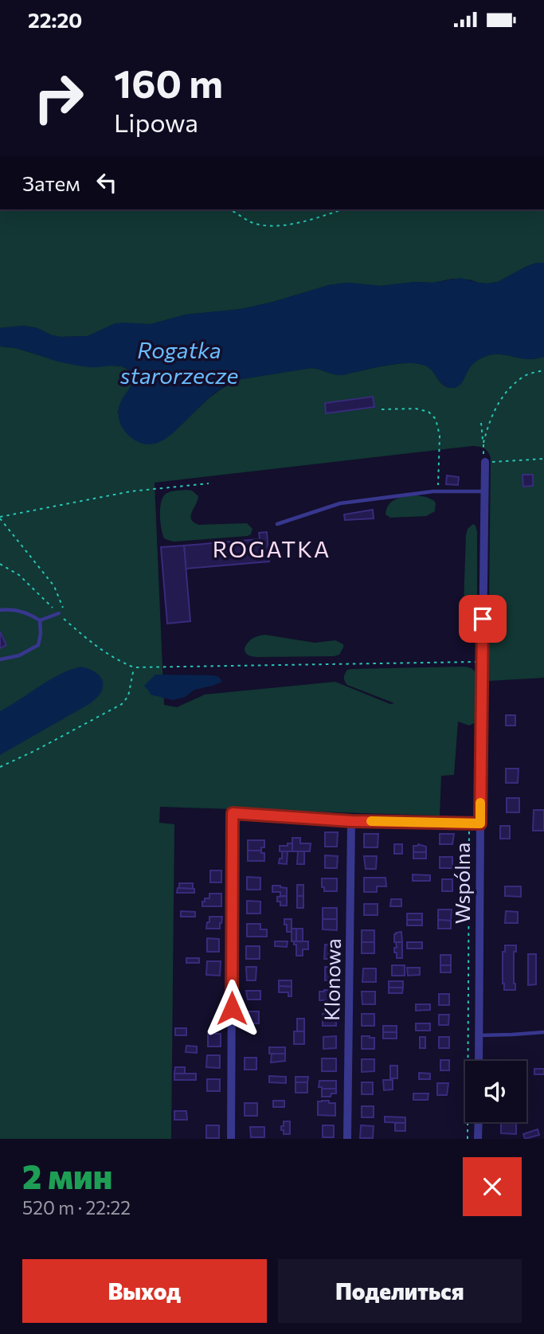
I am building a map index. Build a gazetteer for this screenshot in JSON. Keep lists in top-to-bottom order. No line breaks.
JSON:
{"streets":{"street":["Wspólna","Klonowa"]},"districts":["ROGATKA"],"water":["Rogatka starorzecze"],"page":{"status":"22:20","turn":["160 m","Lipowa"],"then":"Затем","heading":["2 мин","520 m · 22:22"],"buttons":["Выход","Поделиться"]}}
